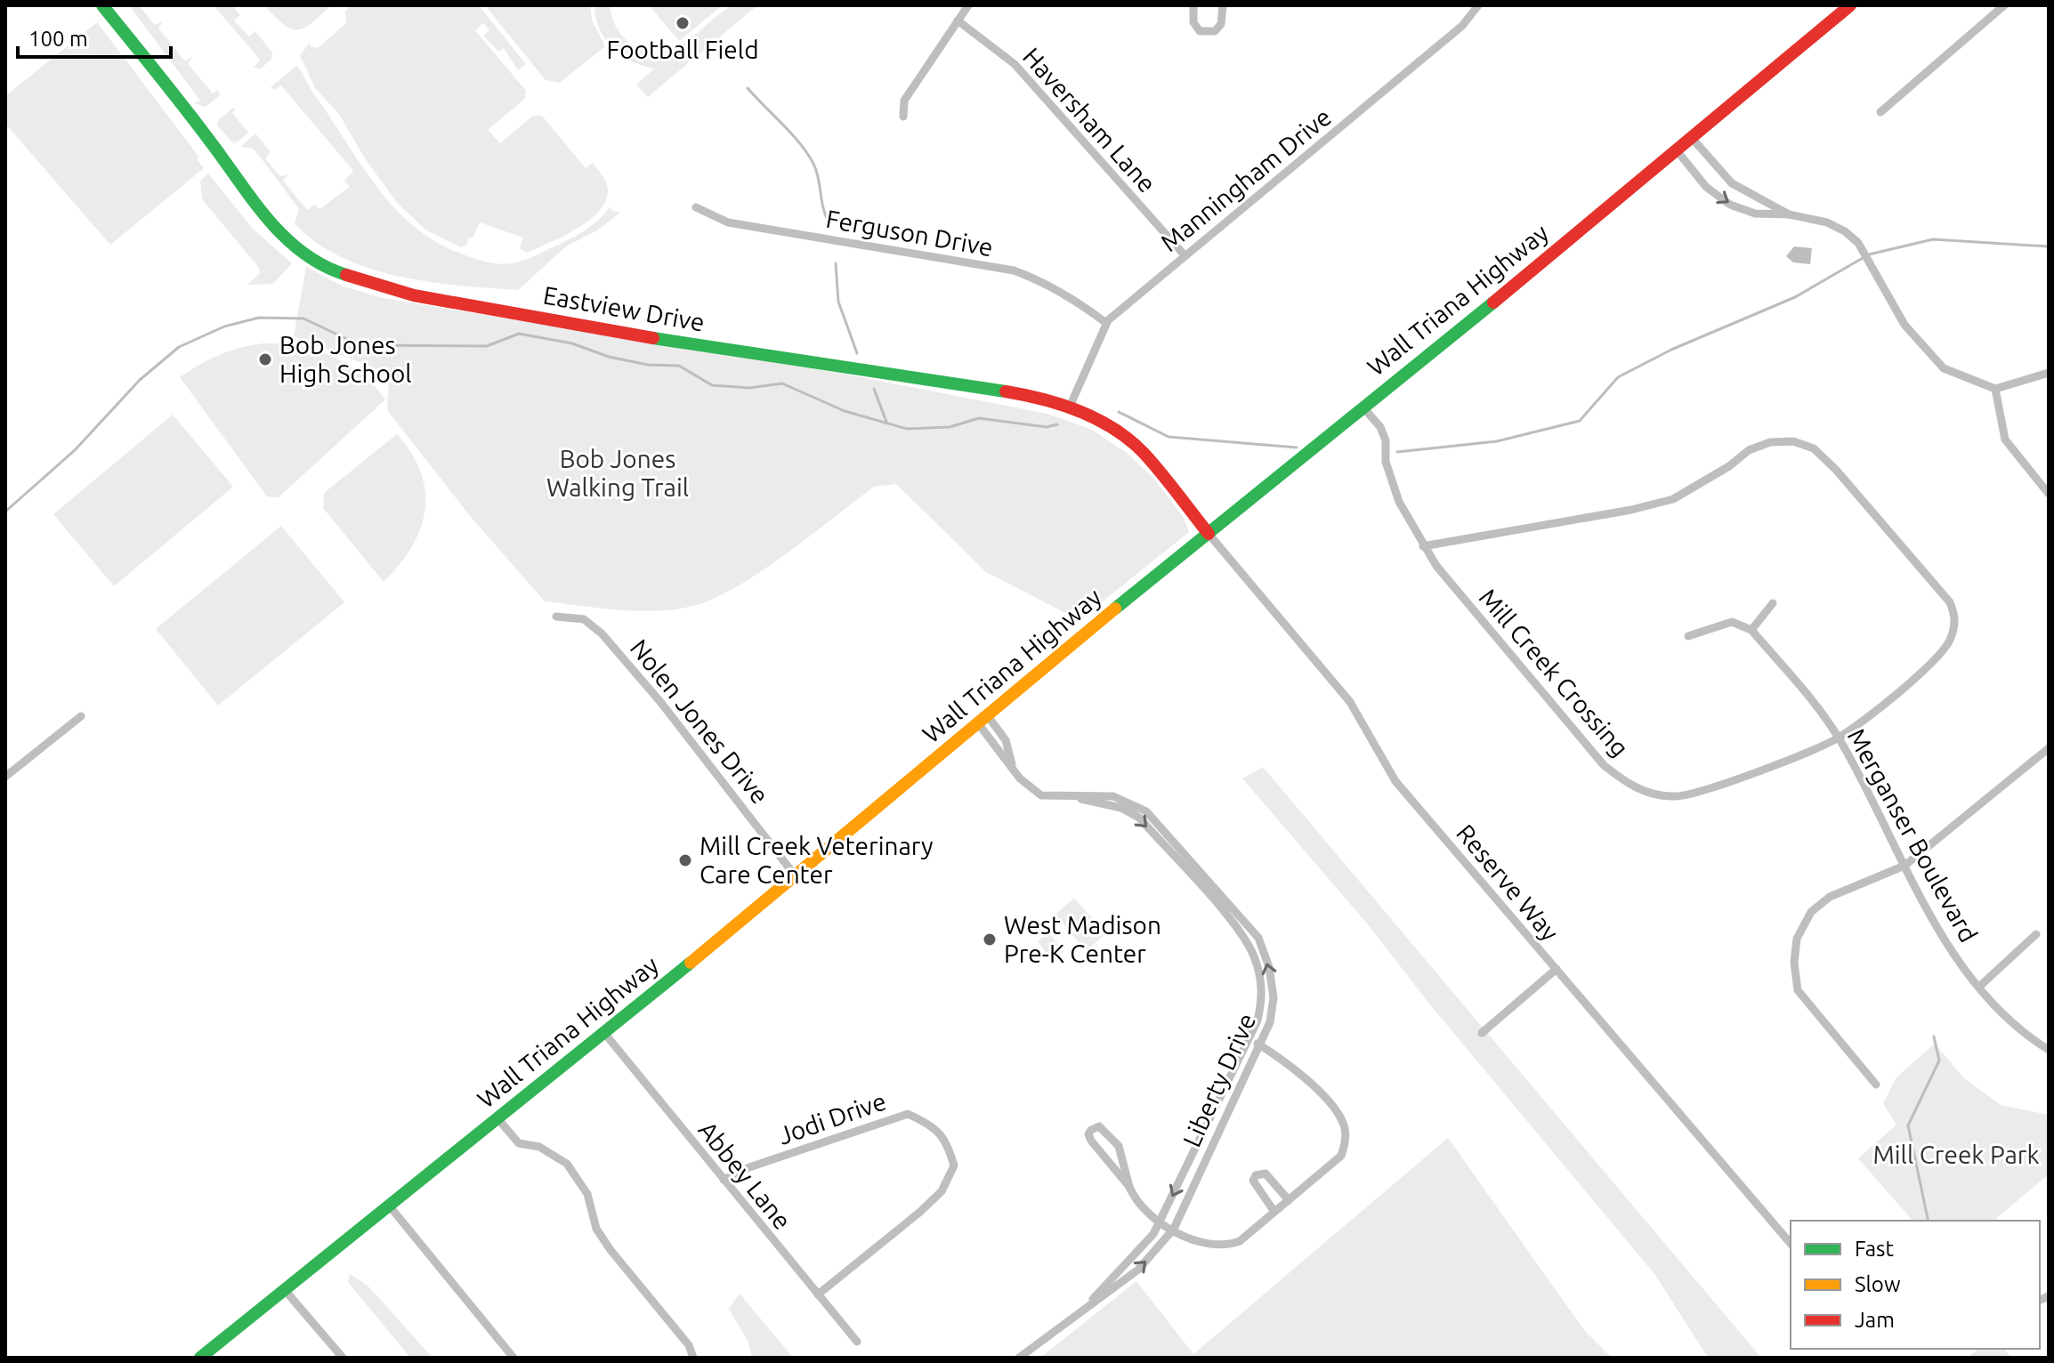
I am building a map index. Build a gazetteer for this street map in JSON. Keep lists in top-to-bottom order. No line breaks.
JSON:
{"streets":{"main road":["Wall Triana Highway","Eastview Drive"],"street":["Haversham Lane","Manningham Drive","Ferguson Drive","Mill Creek Crossing","Nolen Jones Drive","Merganser Boulevard","Reserve Way","Liberty Drive","Jodi Drive","Abbey Lane"]},"crossings":[["Haversham Lane","Manningham Drive"],["Manningham Drive","Ferguson Drive"],["Manningham Drive","Eastview Drive"],["Wall Triana Highway","Eastview Drive"],["Wall Triana Highway","Mill Creek Crossing"],["Wall Triana Highway","Nolen Jones Drive"],["Wall Triana Highway","Reserve Way"],["Wall Triana Highway","Liberty Drive"],["Wall Triana Highway","Abbey Lane"],["Eastview Drive","Reserve Way"],["Mill Creek Crossing","Merganser Boulevard"],["Jodi Drive","Abbey Lane"]],"parks":["Bob Jones Walking Trail","Mill Creek Park"],"places":["Football Field","Bob Jones High School","Mill Creek Veterinary Care Center","West Madison Pre-K Center"],"legend":["Fast","Slow","Jam"],"scale_bar":"100 m"}
